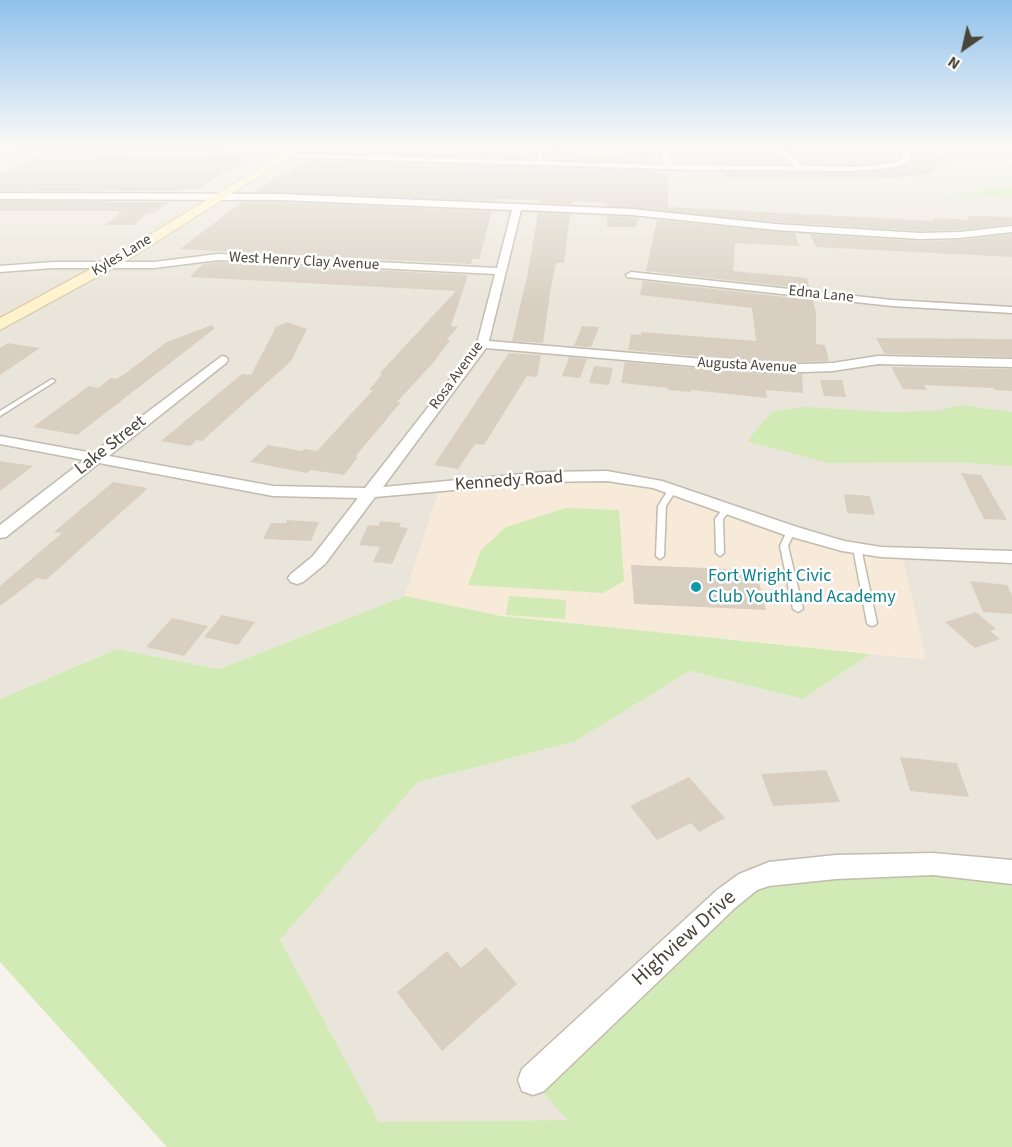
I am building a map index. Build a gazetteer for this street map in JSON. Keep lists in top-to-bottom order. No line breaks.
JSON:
{"streets":{"main road":["Kyles Lane"],"street":["West Henry Clay Avenue","Edna Lane","Augusta Avenue","Rosa Avenue","Lake Street","Kennedy Road","Highview Drive"]},"crossings":[["Kyles Lane","West Henry Clay Avenue"],["West Henry Clay Avenue","Rosa Avenue"],["Augusta Avenue","Rosa Avenue"],["Rosa Avenue","Kennedy Road"],["Lake Street","Kennedy Road"]],"places":["Fort Wright Civic Club Youthland Academy"],"north":"bottom left"}
